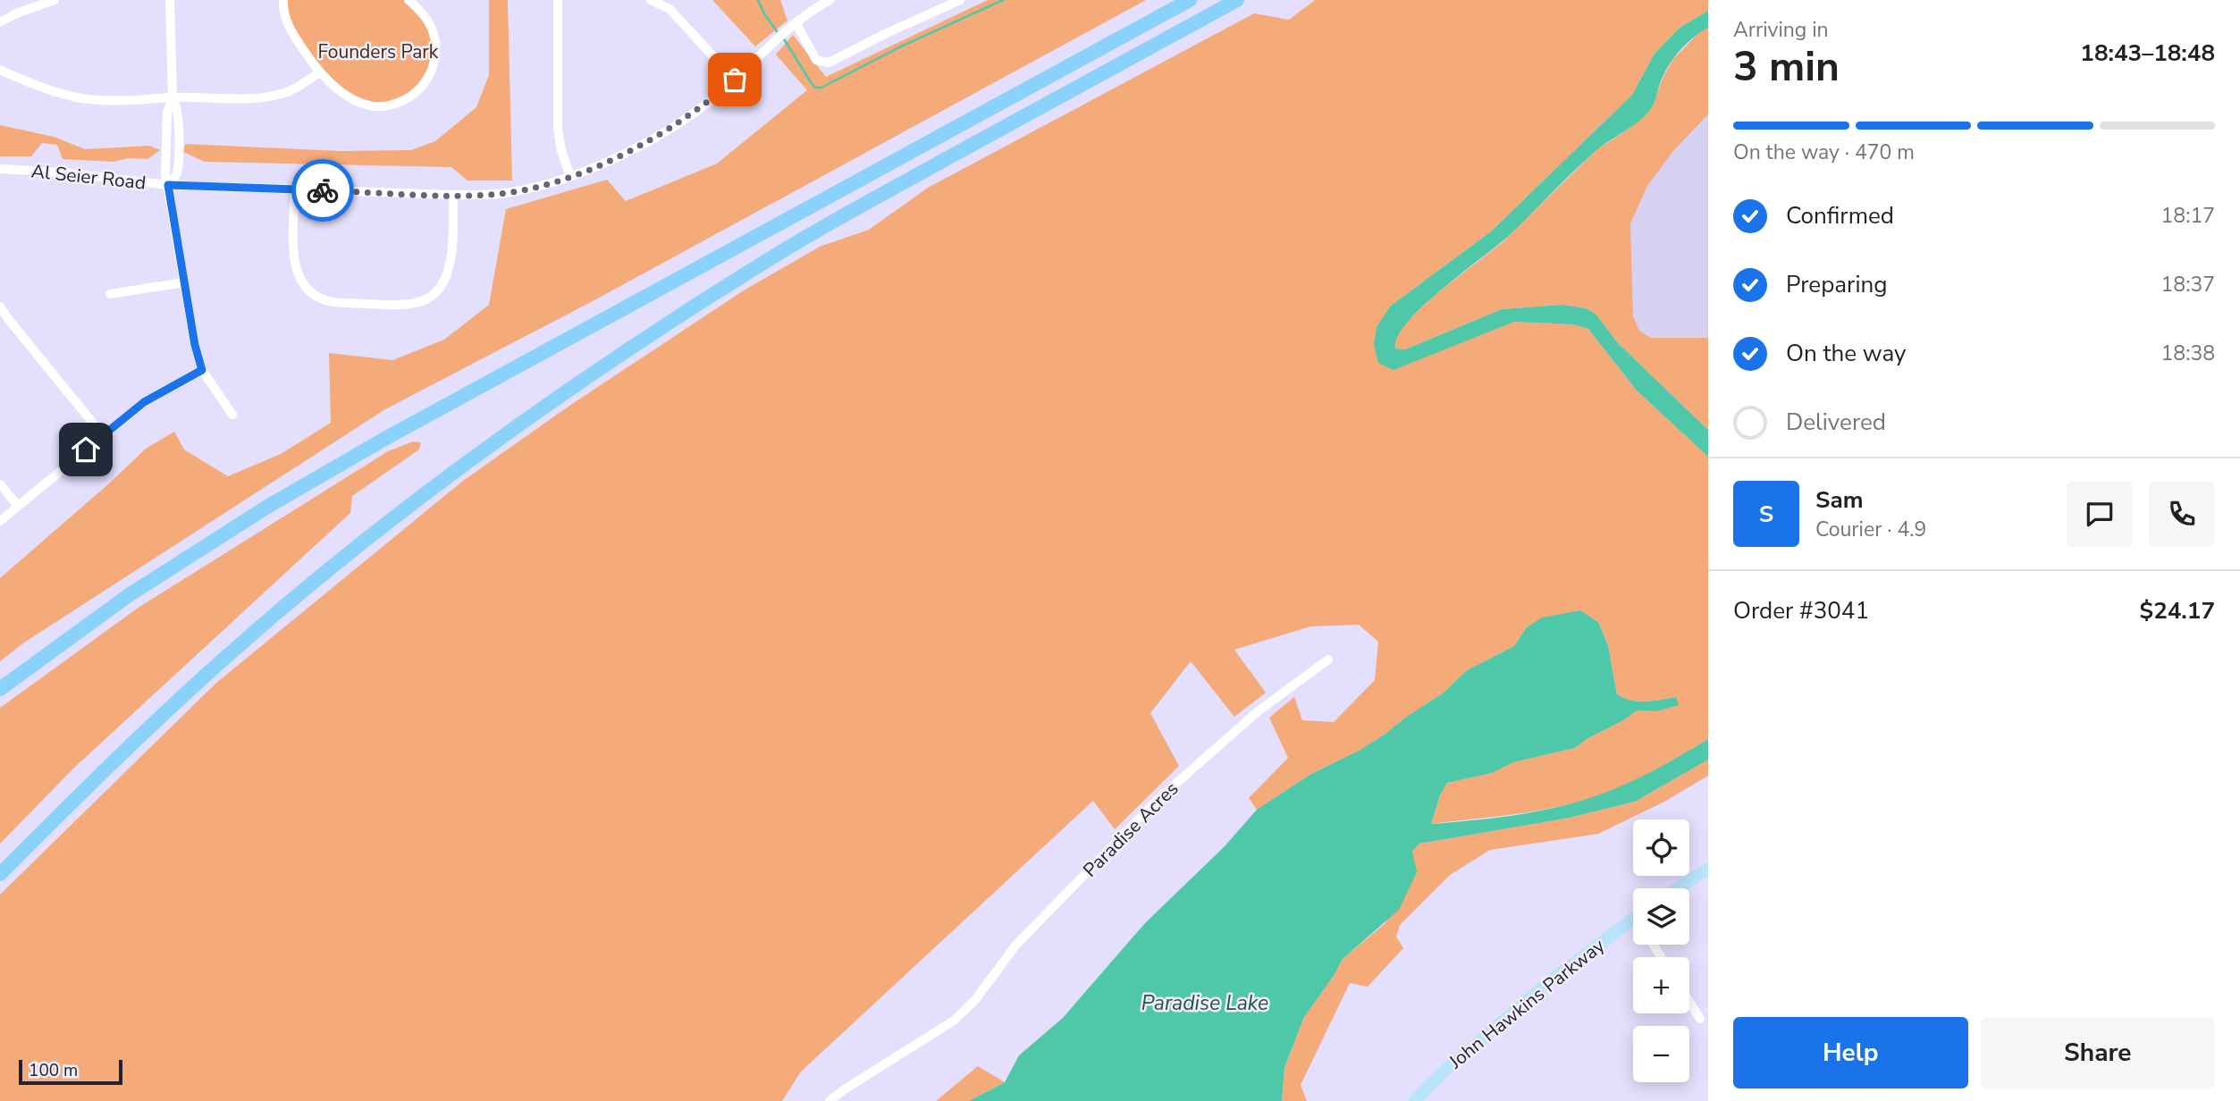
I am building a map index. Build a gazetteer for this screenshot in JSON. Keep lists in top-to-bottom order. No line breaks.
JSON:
{"streets":{"main road":["John Hawkins Parkway"],"street":["Al Seier Road","Paradise Acres"]},"water":["Paradise Lake"],"parks":["Founders Park"],"scale_bar":"100 m","page":{"heading":["3 min","Arriving in","18:43–18:48"],"panel":["Sam","Courier · 4.9","Order #3041","$24.17"],"bar":"On the way · 470 m","list":[["Confirmed","18:17"],["Preparing","18:37"],["On the way","18:38"],"Delivered"],"round":"S","map_buttons":["+","−"],"buttons":["Help","Share"],"scale":"100 m"}}
